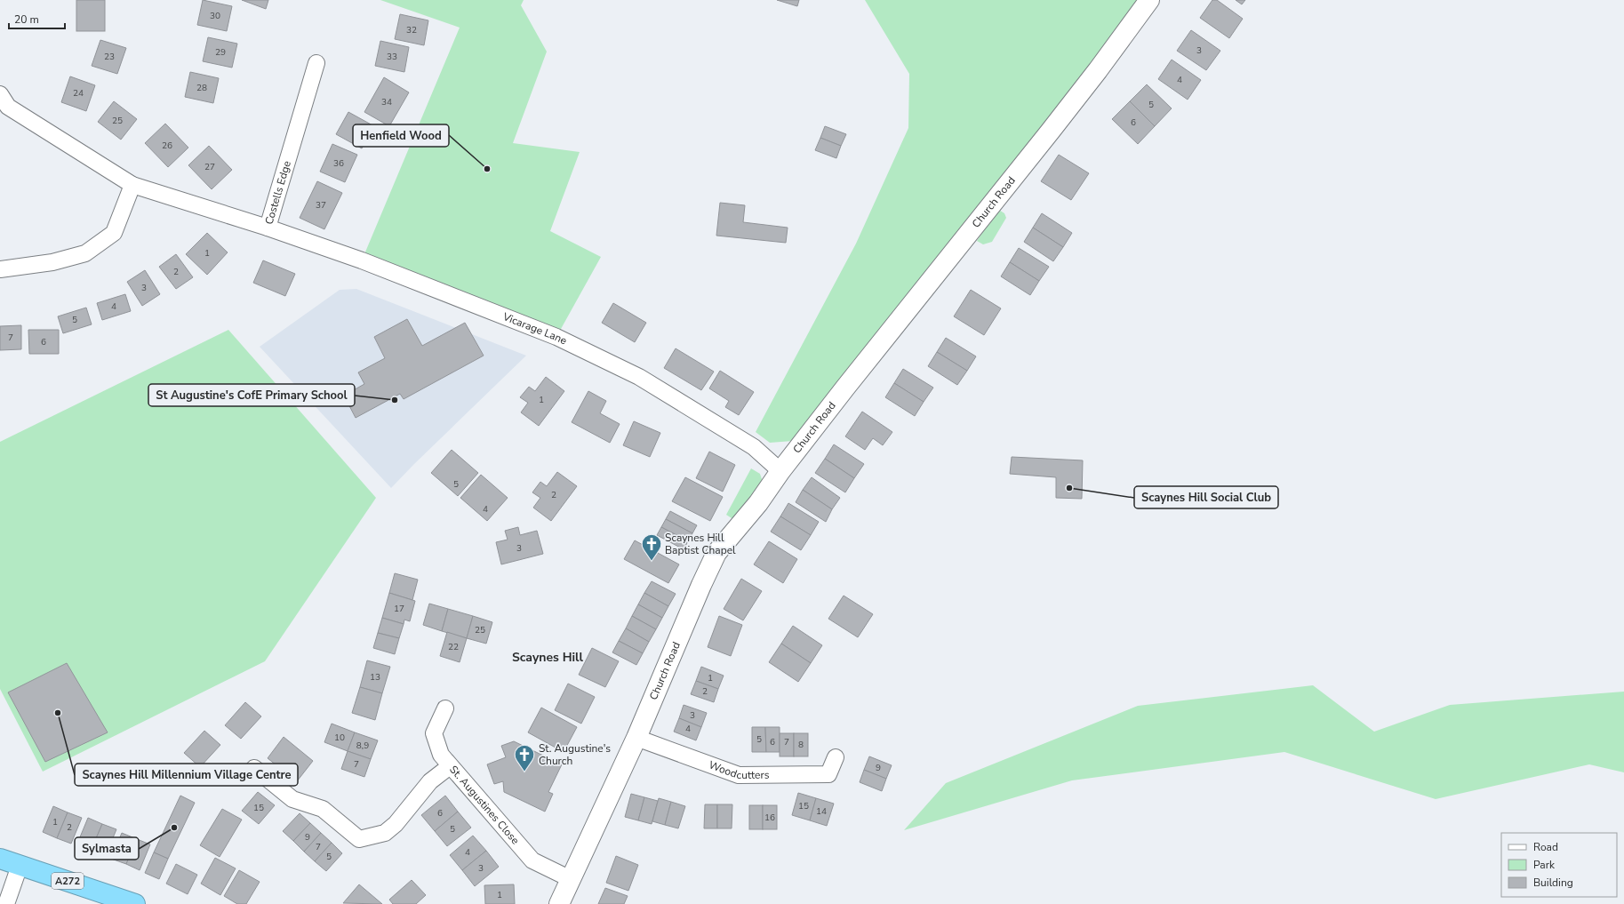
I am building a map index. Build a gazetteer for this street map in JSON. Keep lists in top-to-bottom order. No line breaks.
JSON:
{"streets":{"highway":["A272"],"street":["Costells Edge","Church Road","Vicarage Lane","Woodcutters","St. Augustines Close"]},"crossings":[["Costells Edge","Vicarage Lane"],["Church Road","Vicarage Lane"],["Church Road","Woodcutters"],["Church Road","St. Augustines Close"]],"districts":["Scaynes Hill"],"places":{"other":["Henfield Wood","St Augustine's CofE Primary School","Scaynes Hill Social Club","Scaynes Hill Millennium Village Centre","Sylmasta"],"church":["Scaynes Hill Baptist Chapel","St. Augustine's Church"]},"house_numbers":["30","32","3","29","23","33","4","28","24","34","5","25","6","26","36","27","37","1","2","3","4","5","7","6","1","5","2","4","3","17","25","22","13","1","2","3","4","10","5","6","7","8","8,9","7","9","15","15","14","6","16","1","2","5","9","7","4","5","3","1"],"legend":["Road","Park","Building"],"scale_bar":"20 m"}
